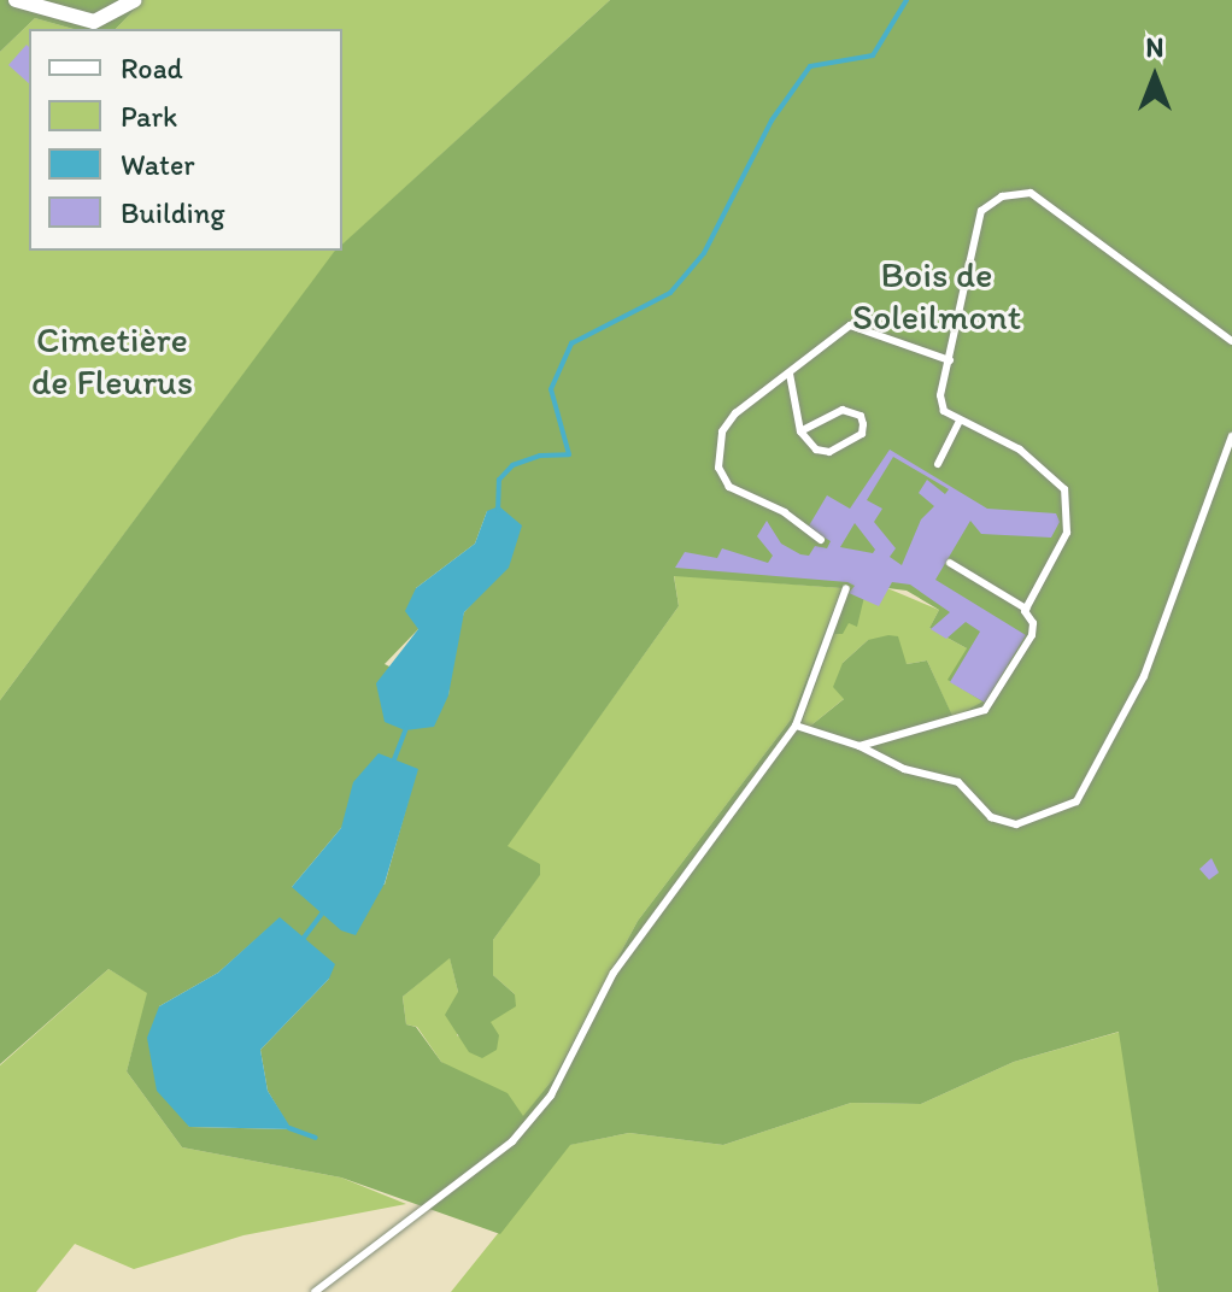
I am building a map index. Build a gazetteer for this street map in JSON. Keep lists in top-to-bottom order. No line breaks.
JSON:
{"parks":["Bois de Soleilmont","Cimetière de Fleurus"],"legend":["Road","Park","Water","Building"],"north":"top"}
